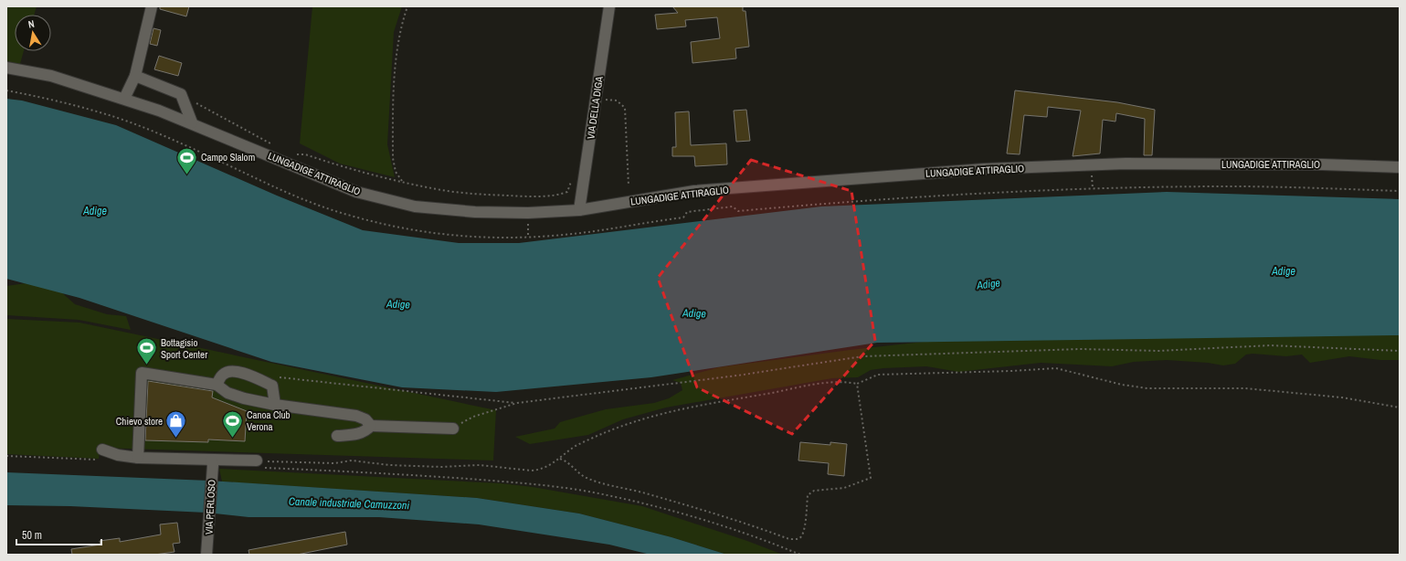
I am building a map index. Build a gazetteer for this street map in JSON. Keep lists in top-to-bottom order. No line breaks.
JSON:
{"streets":{"street":["VIA DELLA DIGA","LUNGADIGE ATTIRAGLIO","VIA PERLOSO"]},"crossings":[["VIA DELLA DIGA","LUNGADIGE ATTIRAGLIO"]],"water":["Adige","Canale industriale Camuzzoni"],"places":{"sports":["Campo Slalom","Bottagisio Sport Center","Canoa Club Verona"],"shop":["Chievo store"]},"scale_bar":"50 m","north":"top"}
